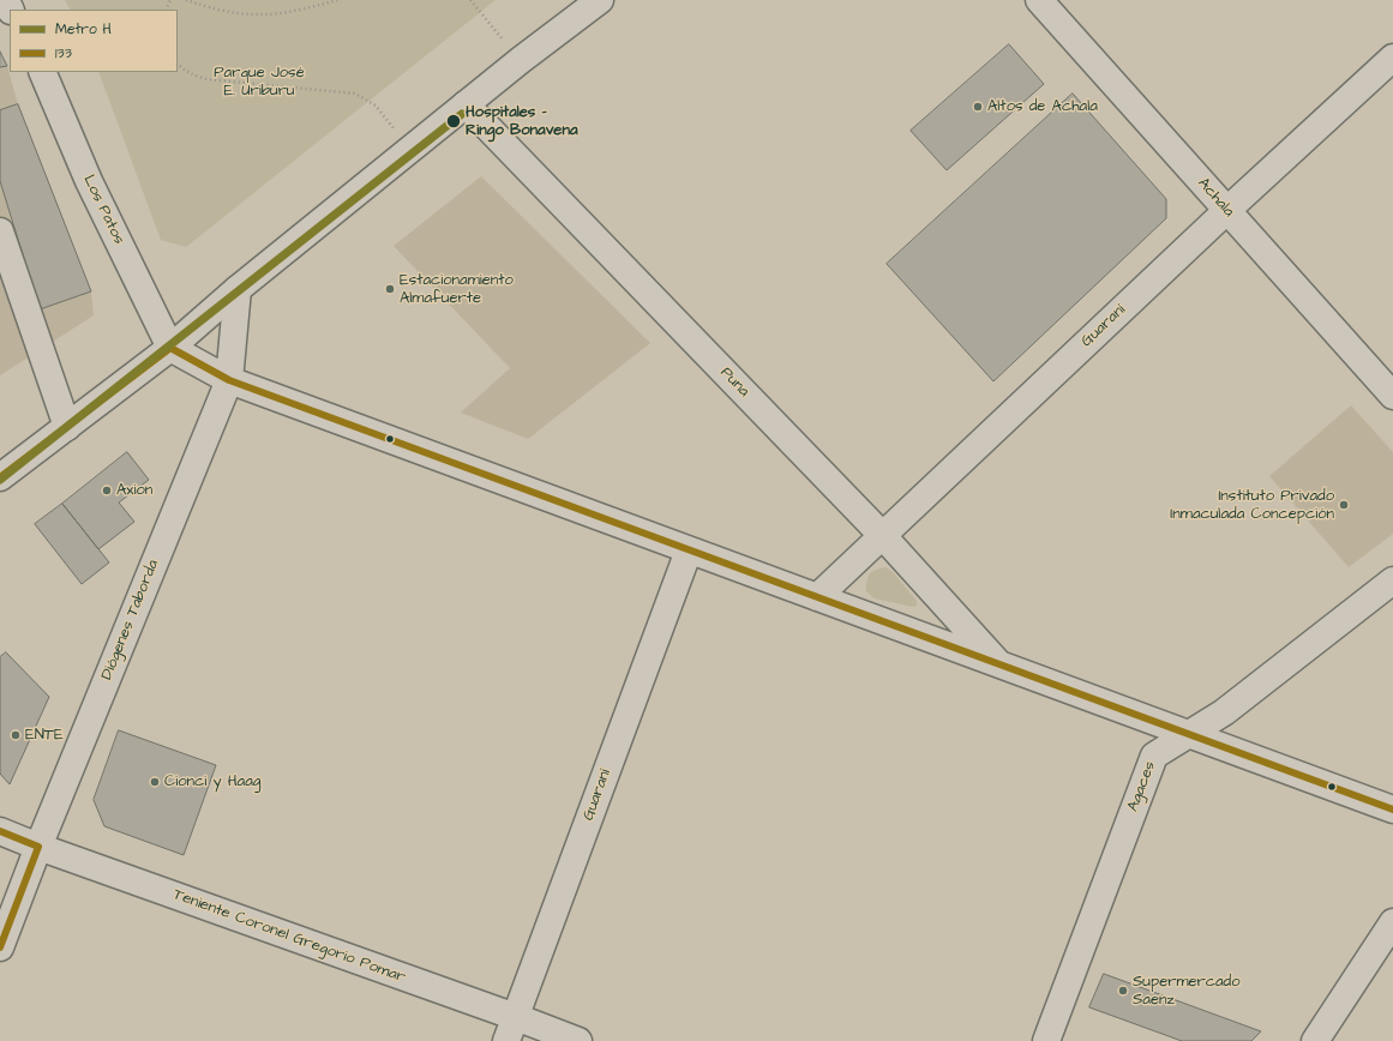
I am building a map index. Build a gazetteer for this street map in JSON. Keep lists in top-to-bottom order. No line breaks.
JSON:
{"streets":{"street":["Achala","Los Patos","Guaraní","Puna","Diógenes Taborda","Agaces","Teniente Coronel Gregorio Pomar"]},"crossings":[["Achala","Guaraní"],["Guaraní","Puna"],["Guaraní","Teniente Coronel Gregorio Pomar"],["Diógenes Taborda","Teniente Coronel Gregorio Pomar"]],"parks":["Parque José E. Uriburu"],"places":["Altos de Achala","Hospitales - Ringo Bonavena","Estacionamiento Almafuerte","Axion","Instituto Privado Inmaculada Concepción","ENTE","Cionci y Haag","Supermercado Saenz"],"lines":["metro line H","transit line 133"],"legend":["Metro H","133"]}
